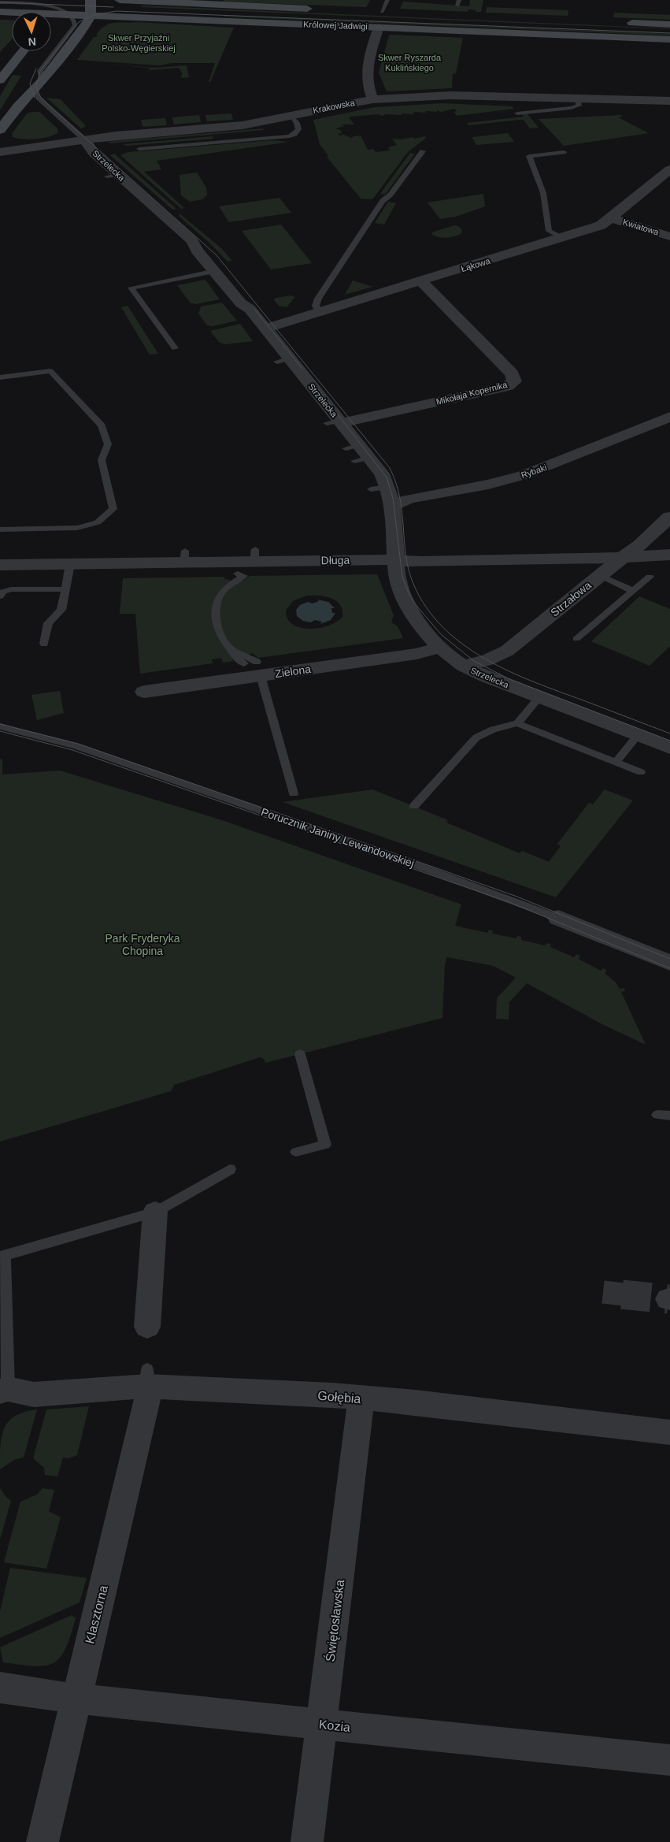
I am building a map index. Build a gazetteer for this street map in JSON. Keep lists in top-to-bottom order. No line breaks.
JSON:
{"streets":{"street":["Królowej Jadwigi","Krakowska","Strzelecka","Kwiatowa","Łąkowa","Mikołaja Kopernika","Rybaki","Długa","Strzałowa","Zielona","Porucznik Janiny Lewandowskiej","Gołębia","Klasztorna","Świętosławska","Kozia"]},"crossings":[["Krakowska","Strzelecka"],["Strzelecka","Łąkowa"],["Strzelecka","Mikołaja Kopernika"],["Strzelecka","Rybaki"],["Strzelecka","Długa"],["Strzelecka","Strzałowa"],["Strzelecka","Zielona"],["Kwiatowa","Łąkowa"],["Łąkowa","Mikołaja Kopernika"],["Długa","Strzałowa"],["Gołębia","Klasztorna"],["Gołębia","Świętosławska"],["Klasztorna","Kozia"],["Świętosławska","Kozia"]],"parks":["Skwer Przyjaźni Polsko-Węgierskiej","Skwer Ryszarda Kuklińskiego","Park Fryderyka Chopina"],"north":"bottom"}
